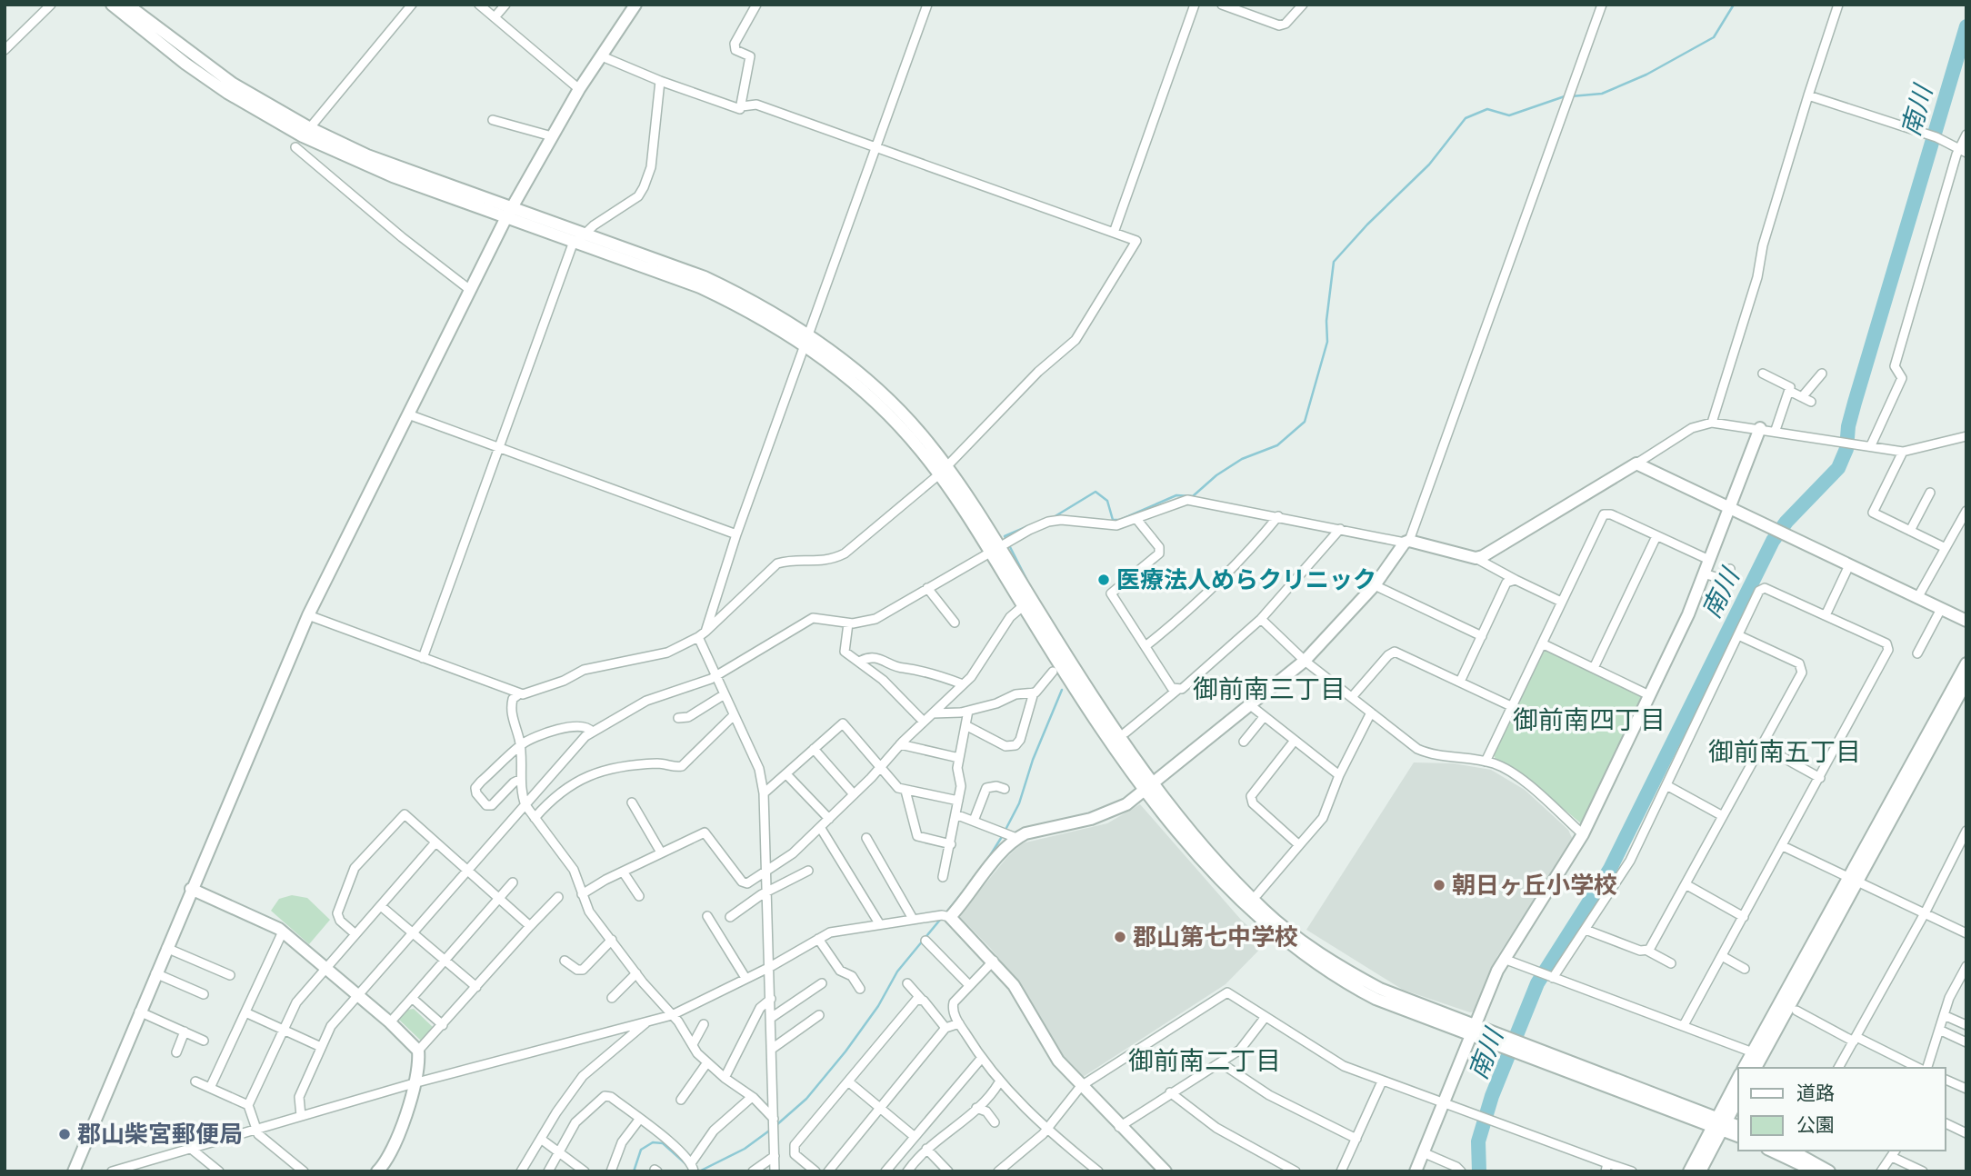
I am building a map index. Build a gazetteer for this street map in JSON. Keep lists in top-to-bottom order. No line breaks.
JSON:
{"districts":["御前南三丁目","御前南四丁目","御前南五丁目","御前南二丁目"],"water":["南川"],"places":["医療法人めらクリニック","朝日ヶ丘小学校","郡山第七中学校","郡山柴宮郵便局"],"legend":["道路","公園"]}
